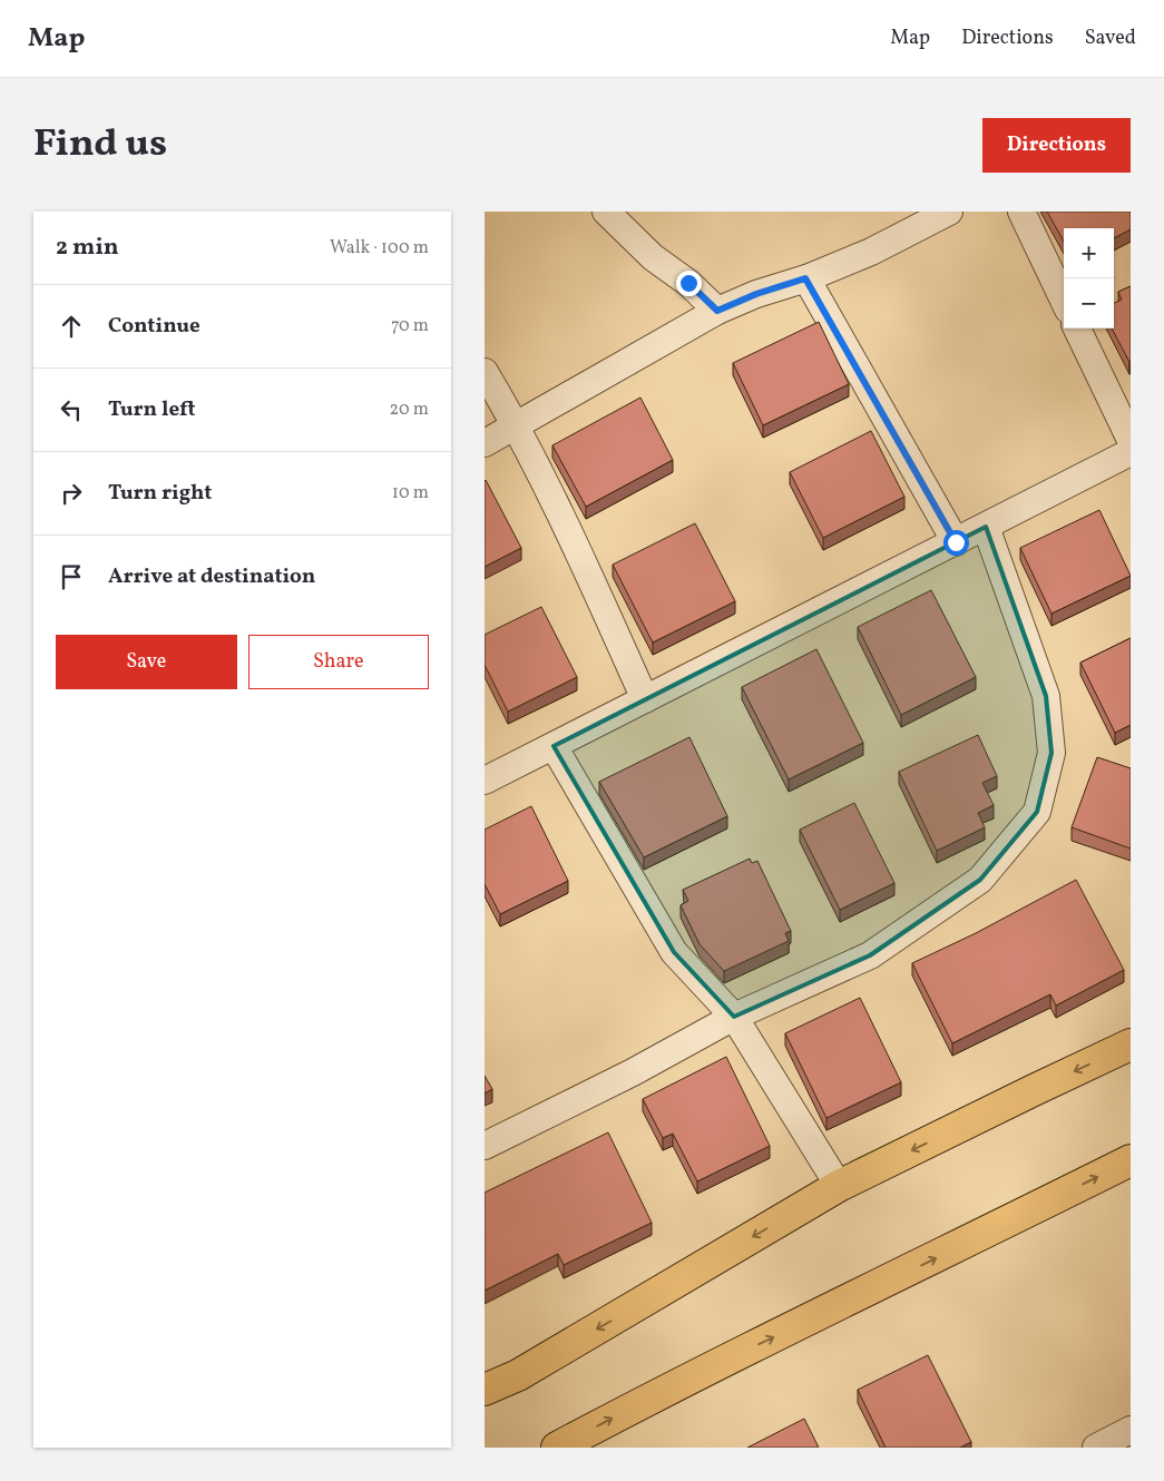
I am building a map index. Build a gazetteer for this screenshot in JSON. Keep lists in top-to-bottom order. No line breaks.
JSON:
{"page":{"header":"Map","nav":["Map","Directions","Saved"],"title":"Find us","buttons":["Directions",["Save","Share"]],"heading":["2 min","Walk · 100 m"],"map_buttons":["+","−"],"list":[["Continue","70 m"],["Turn left","20 m"],["Turn right","10 m"],"Arrive at destination"]}}
